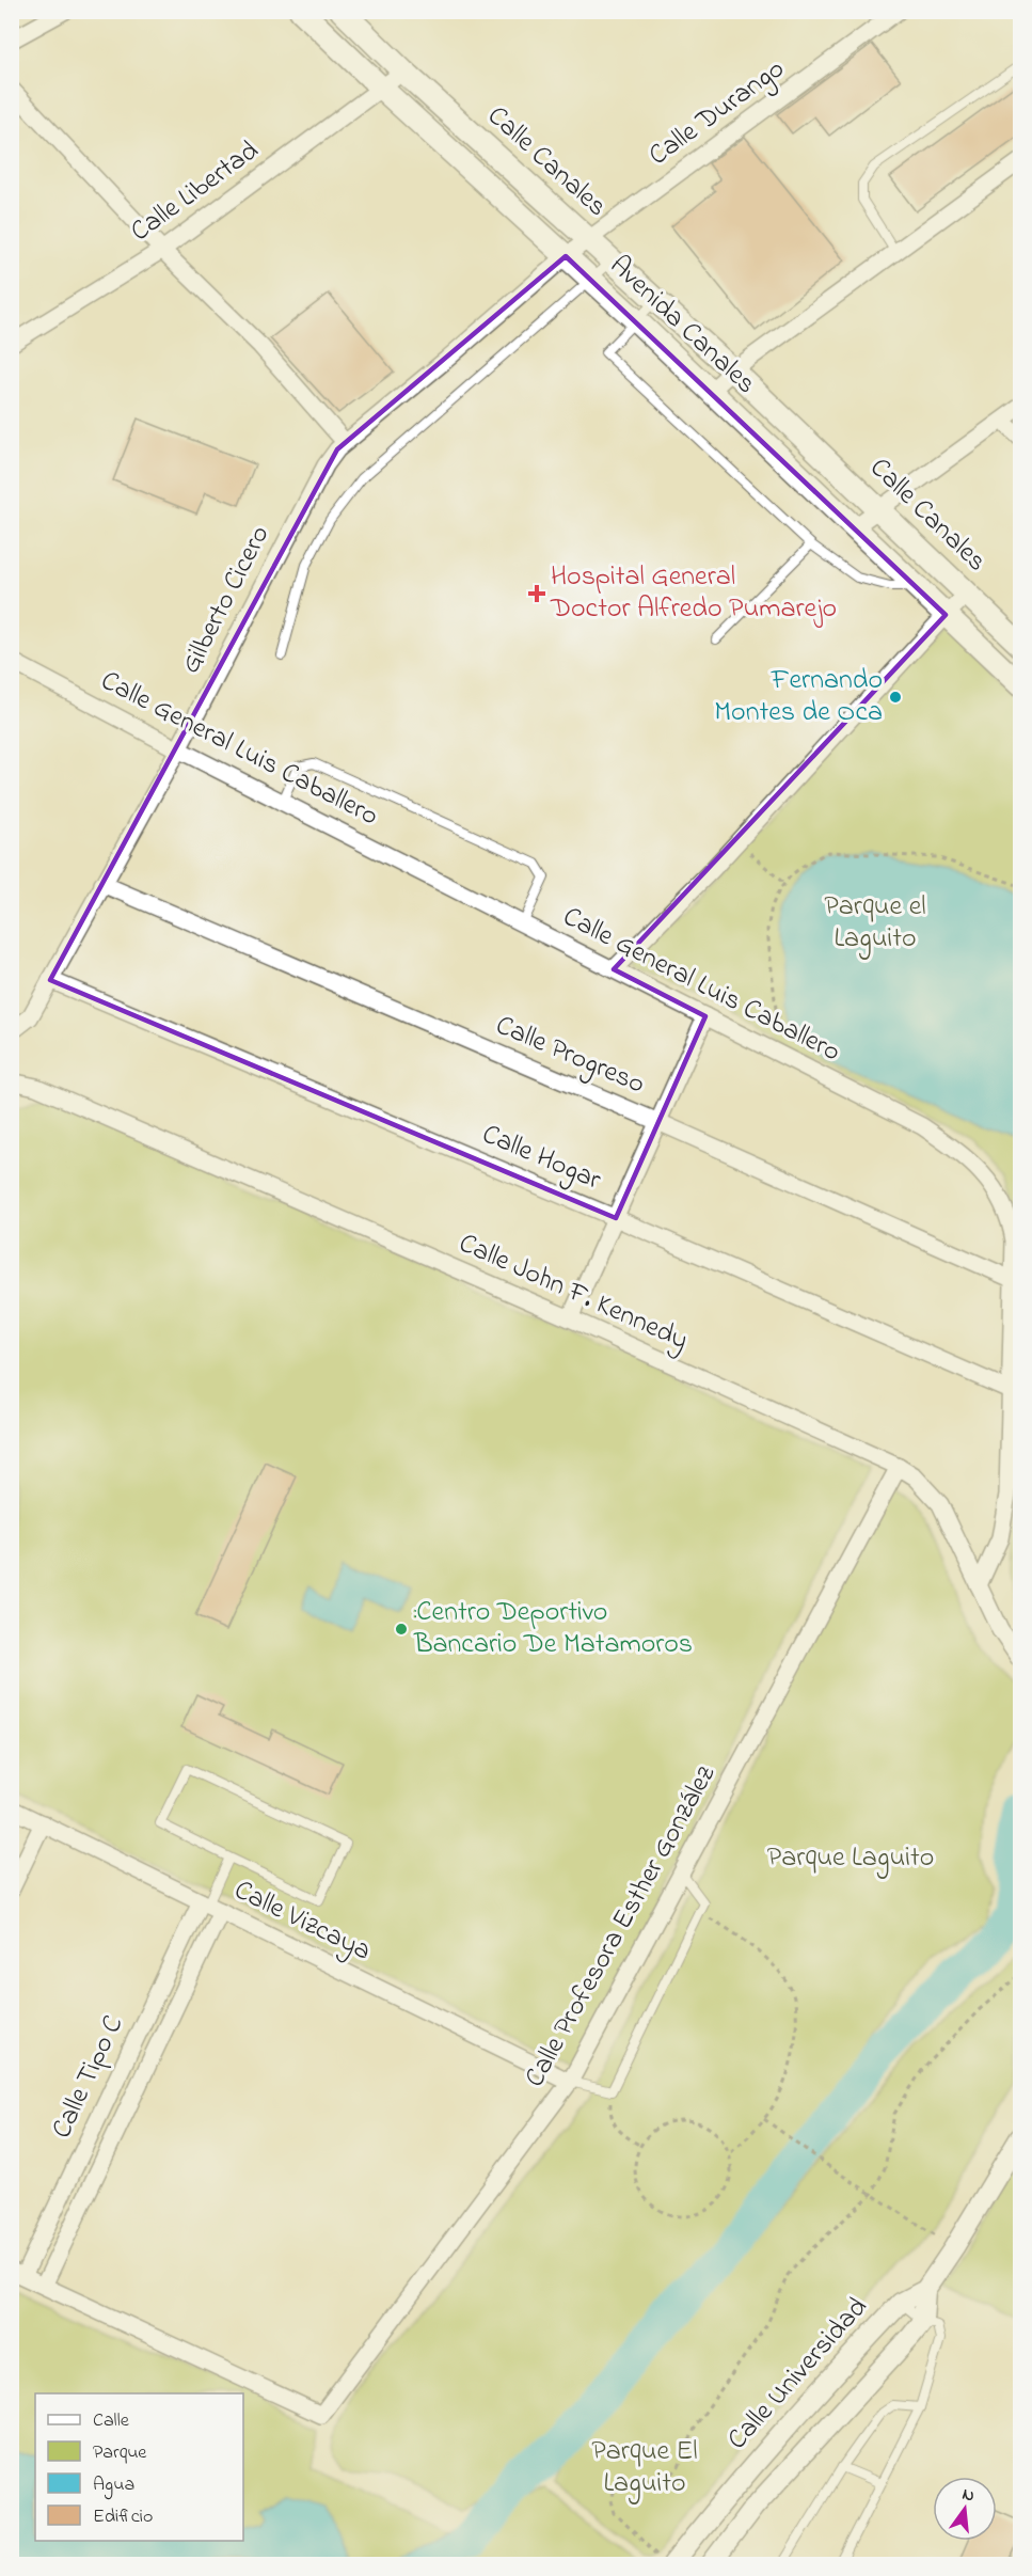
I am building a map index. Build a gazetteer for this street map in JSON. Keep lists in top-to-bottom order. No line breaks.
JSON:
{"streets":{"main road":["Calle Canales","Avenida Canales"],"street":["Calle Durango","Calle Libertad","Gilberto Cicero","Calle General Luis Caballero","Calle Progreso","Calle Hogar","Calle John F. Kennedy","Calle Vizcaya","Calle Profesora Esther González","Calle Tipo C","Calle Universidad"]},"crossings":[["Calle Durango","Calle Canales"],["Calle Durango","Avenida Canales"],["Calle Durango","Gilberto Cicero"],["Calle Canales","Calle Libertad"],["Calle Libertad","Avenida Canales"],["Avenida Canales","Gilberto Cicero"],["Gilberto Cicero","Calle General Luis Caballero"],["Gilberto Cicero","Calle Progreso"],["Gilberto Cicero","Calle Hogar"],["Calle General Luis Caballero","Calle Progreso"],["Calle General Luis Caballero","Calle Hogar"],["Calle General Luis Caballero","Calle John F. Kennedy"],["Calle John F. Kennedy","Calle Profesora Esther González"],["Calle Vizcaya","Calle Profesora Esther González"],["Calle Vizcaya","Calle Tipo C"],["Calle Profesora Esther González","Calle Tipo C"]],"parks":["Parque el Laguito","Parque Laguito","Parque El Laguito"],"places":{"health":["Hospital General Doctor Alfredo Pumarejo"],"other":["Fernando Montes de Oca",":Centro Deportivo Bancario De Matamoros"]},"legend":["Calle","Parque","Agua","Edificio"],"north":"top"}
